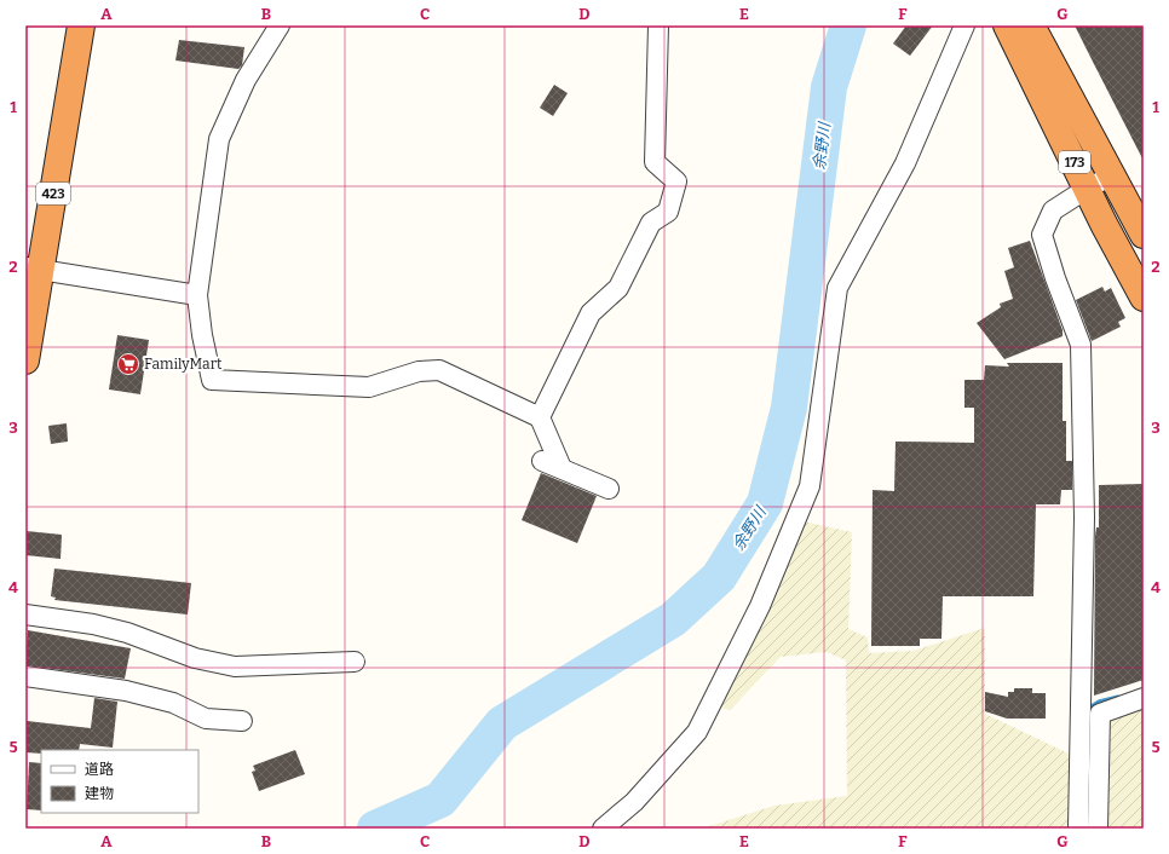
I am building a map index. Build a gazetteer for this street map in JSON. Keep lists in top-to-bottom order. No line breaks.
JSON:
{"streets":{"highway":["173","423"]},"water":["余野川"],"places":{"supermarket":["FamilyMart"]},"legend":["道路","建物"],"grid":{"columns":["A","B","C","D","E","F","G"],"rows":["1","2","3","4","5"]}}
